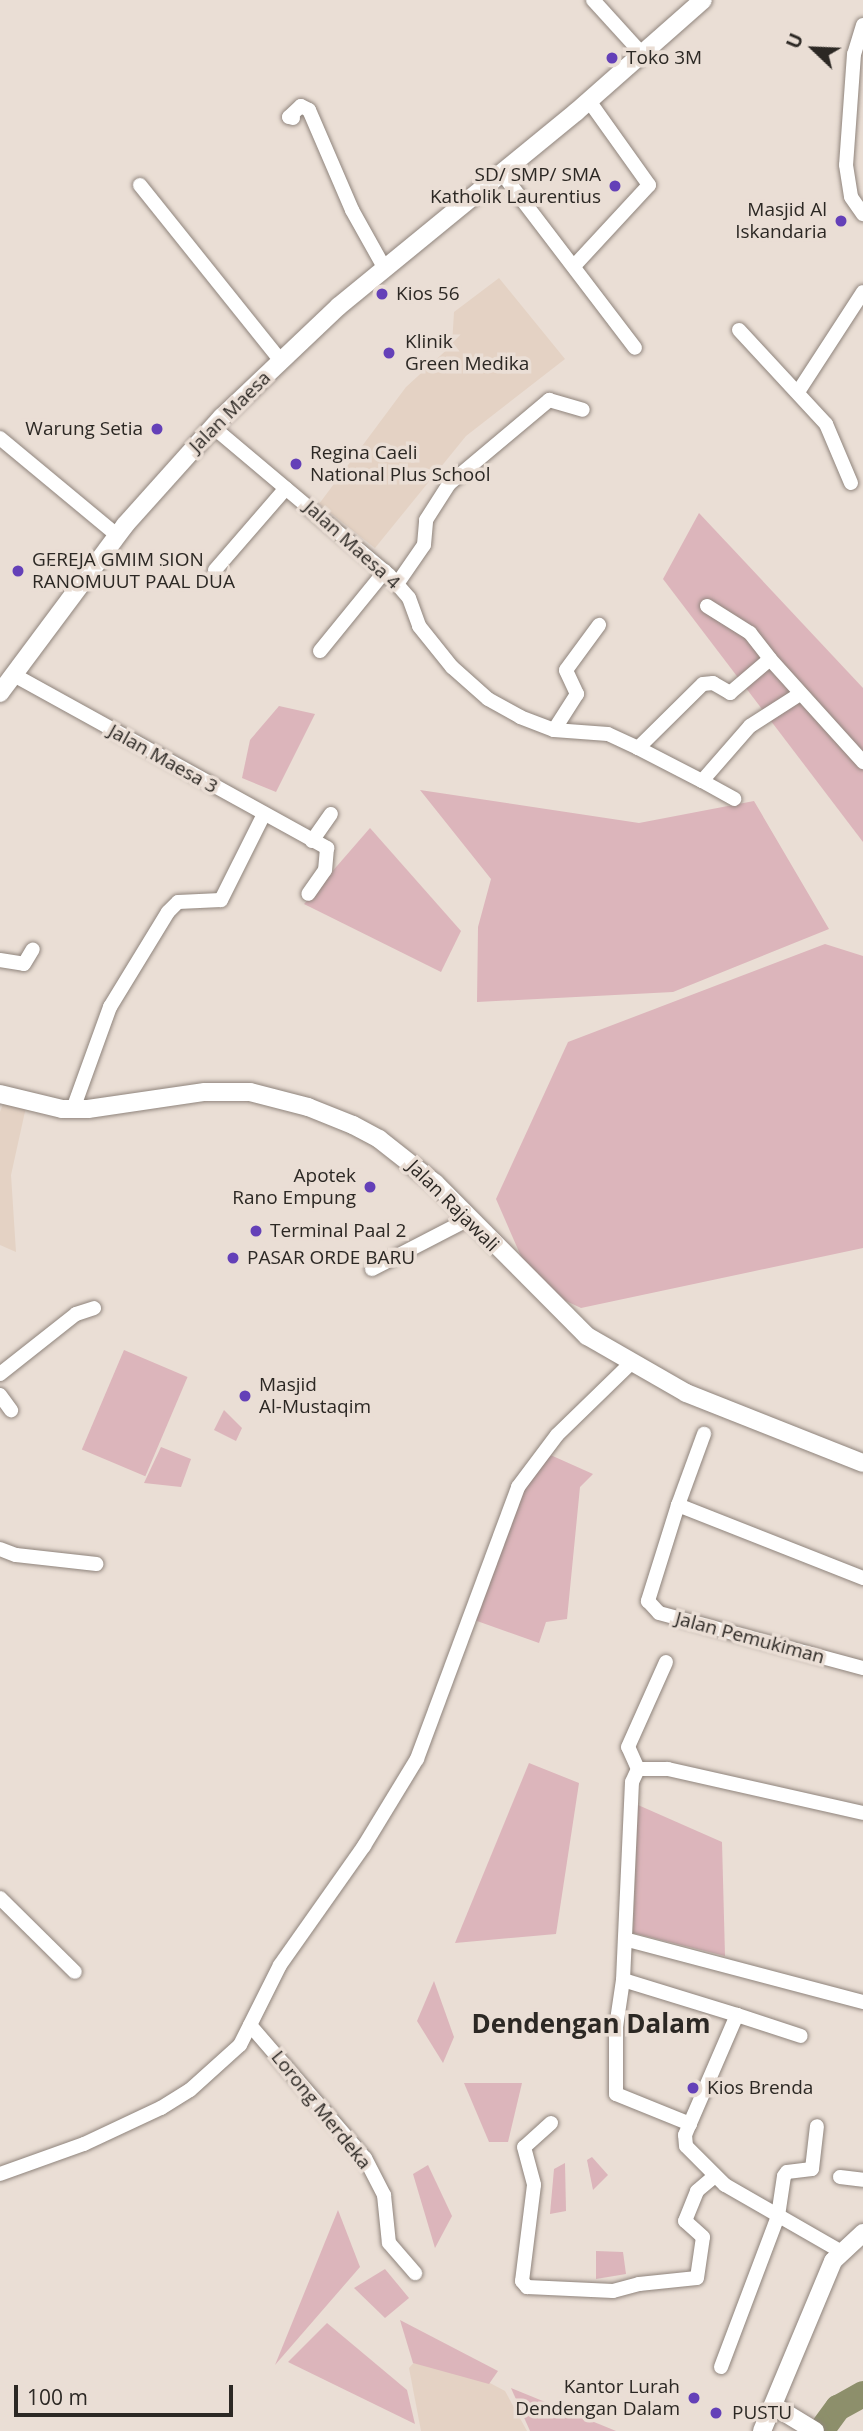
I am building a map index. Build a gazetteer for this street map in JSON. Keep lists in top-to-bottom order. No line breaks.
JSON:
{"streets":{"street":["Jalan Maesa","Jalan Maesa 4","Jalan Maesa 3","Jalan Rajawali","Jalan Pemukiman","Lorong Merdeka"]},"crossings":[["Jalan Maesa","Jalan Maesa 4"],["Jalan Maesa","Jalan Maesa 3"]],"districts":["Dendengan Dalam"],"places":["Toko 3M","SD/ SMP/ SMA Katholik Laurentius","Masjid Al Iskandaria","Kios 56","Klinik Green Medika","Warung Setia","Regina Caeli National Plus School","GEREJA GMIM SION RANOMUUT PAAL DUA","Apotek Rano Empung","Terminal Paal 2","PASAR ORDE BARU","Masjid Al-Mustaqim","Kios Brenda","Kantor Lurah Dendengan Dalam","PUSTU"],"scale_bar":"100 m","north":"top left"}
